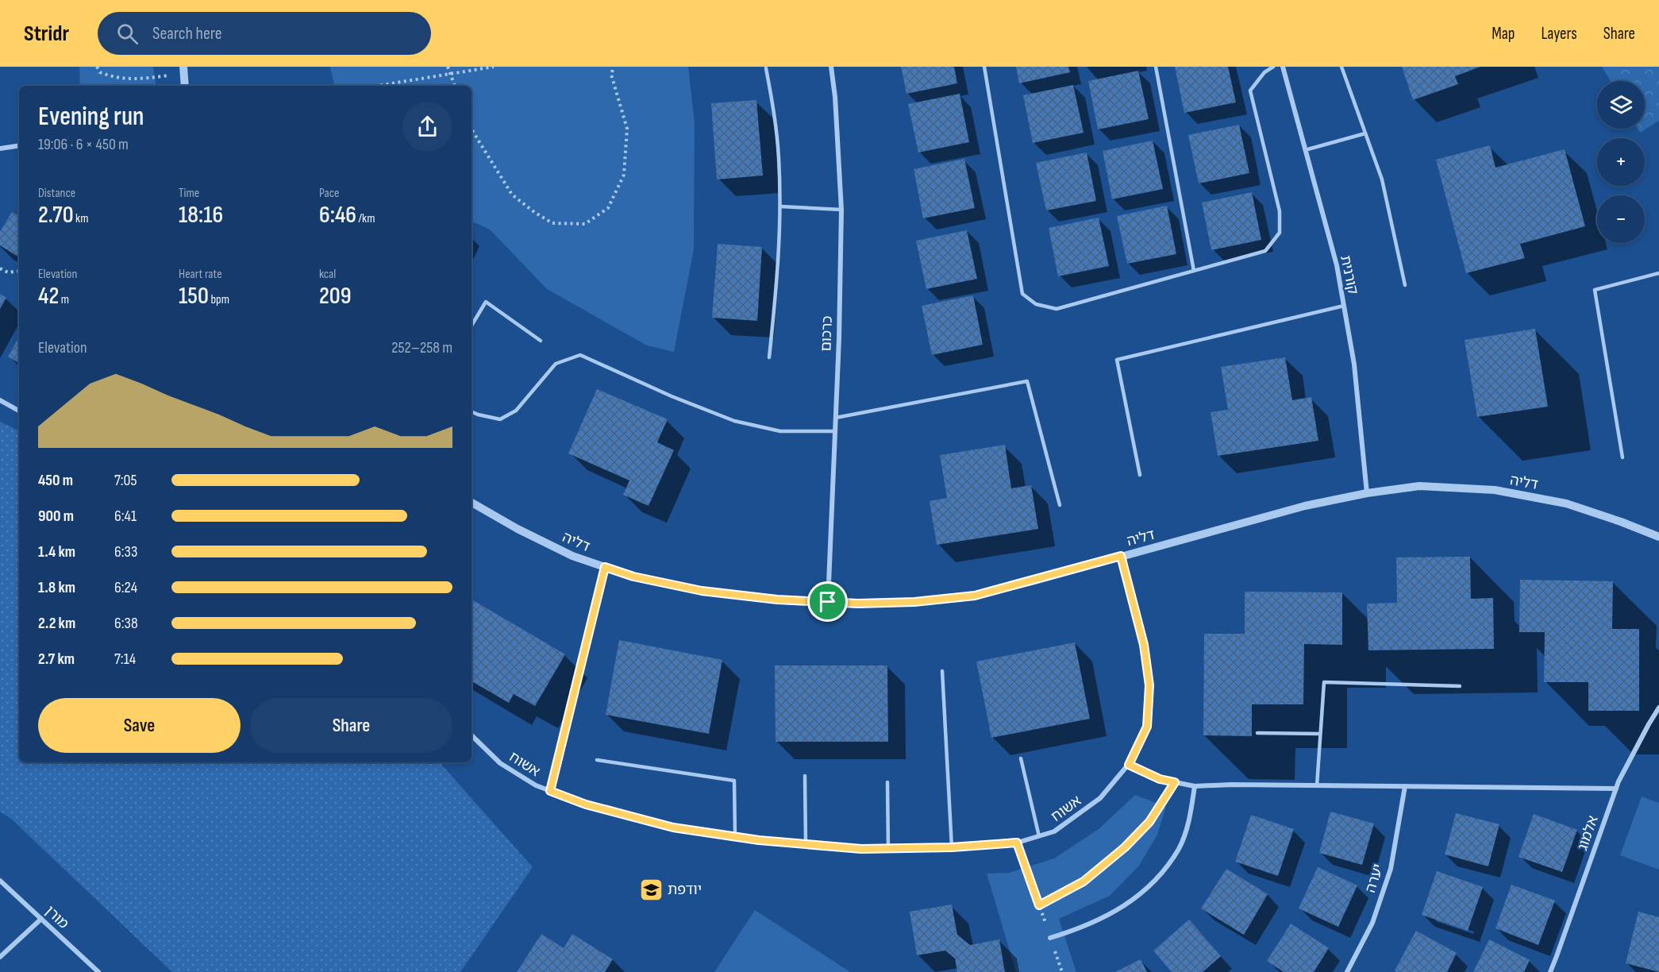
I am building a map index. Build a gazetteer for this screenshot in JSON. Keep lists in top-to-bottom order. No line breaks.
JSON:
{"streets":{"street":["קורנית","כרכום","דליה","אשוח","אלמוג","יערה","מורן"]},"crossings":[["קורנית","דליה"],["כרכום","דליה"],["דליה","אשוח"]],"places":{"school or university":["יודפת"]},"page":{"header":"Stridr","search":"Search here","nav":["Map","Layers","Share"],"map_buttons":["+","−"],"heading":["Evening run","19:06 · 6 × 450 m"],"stats":[["Distance","2.70 km"],["Time","18:16"],["Pace","6:46 /km"],["Elevation","42 m"],["Heart rate","150 bpm"],["kcal","209"]],"chart":["Elevation","252–258 m"],"list":[{"name":"450 m","note":"7:05"},{"name":"900 m","note":"6:41"},{"name":"1.4 km","note":"6:33"},{"name":"1.8 km","note":"6:24"},{"name":"2.2 km","note":"6:38"},{"name":"2.7 km","note":"7:14"}],"buttons":["Save","Share"]}}
